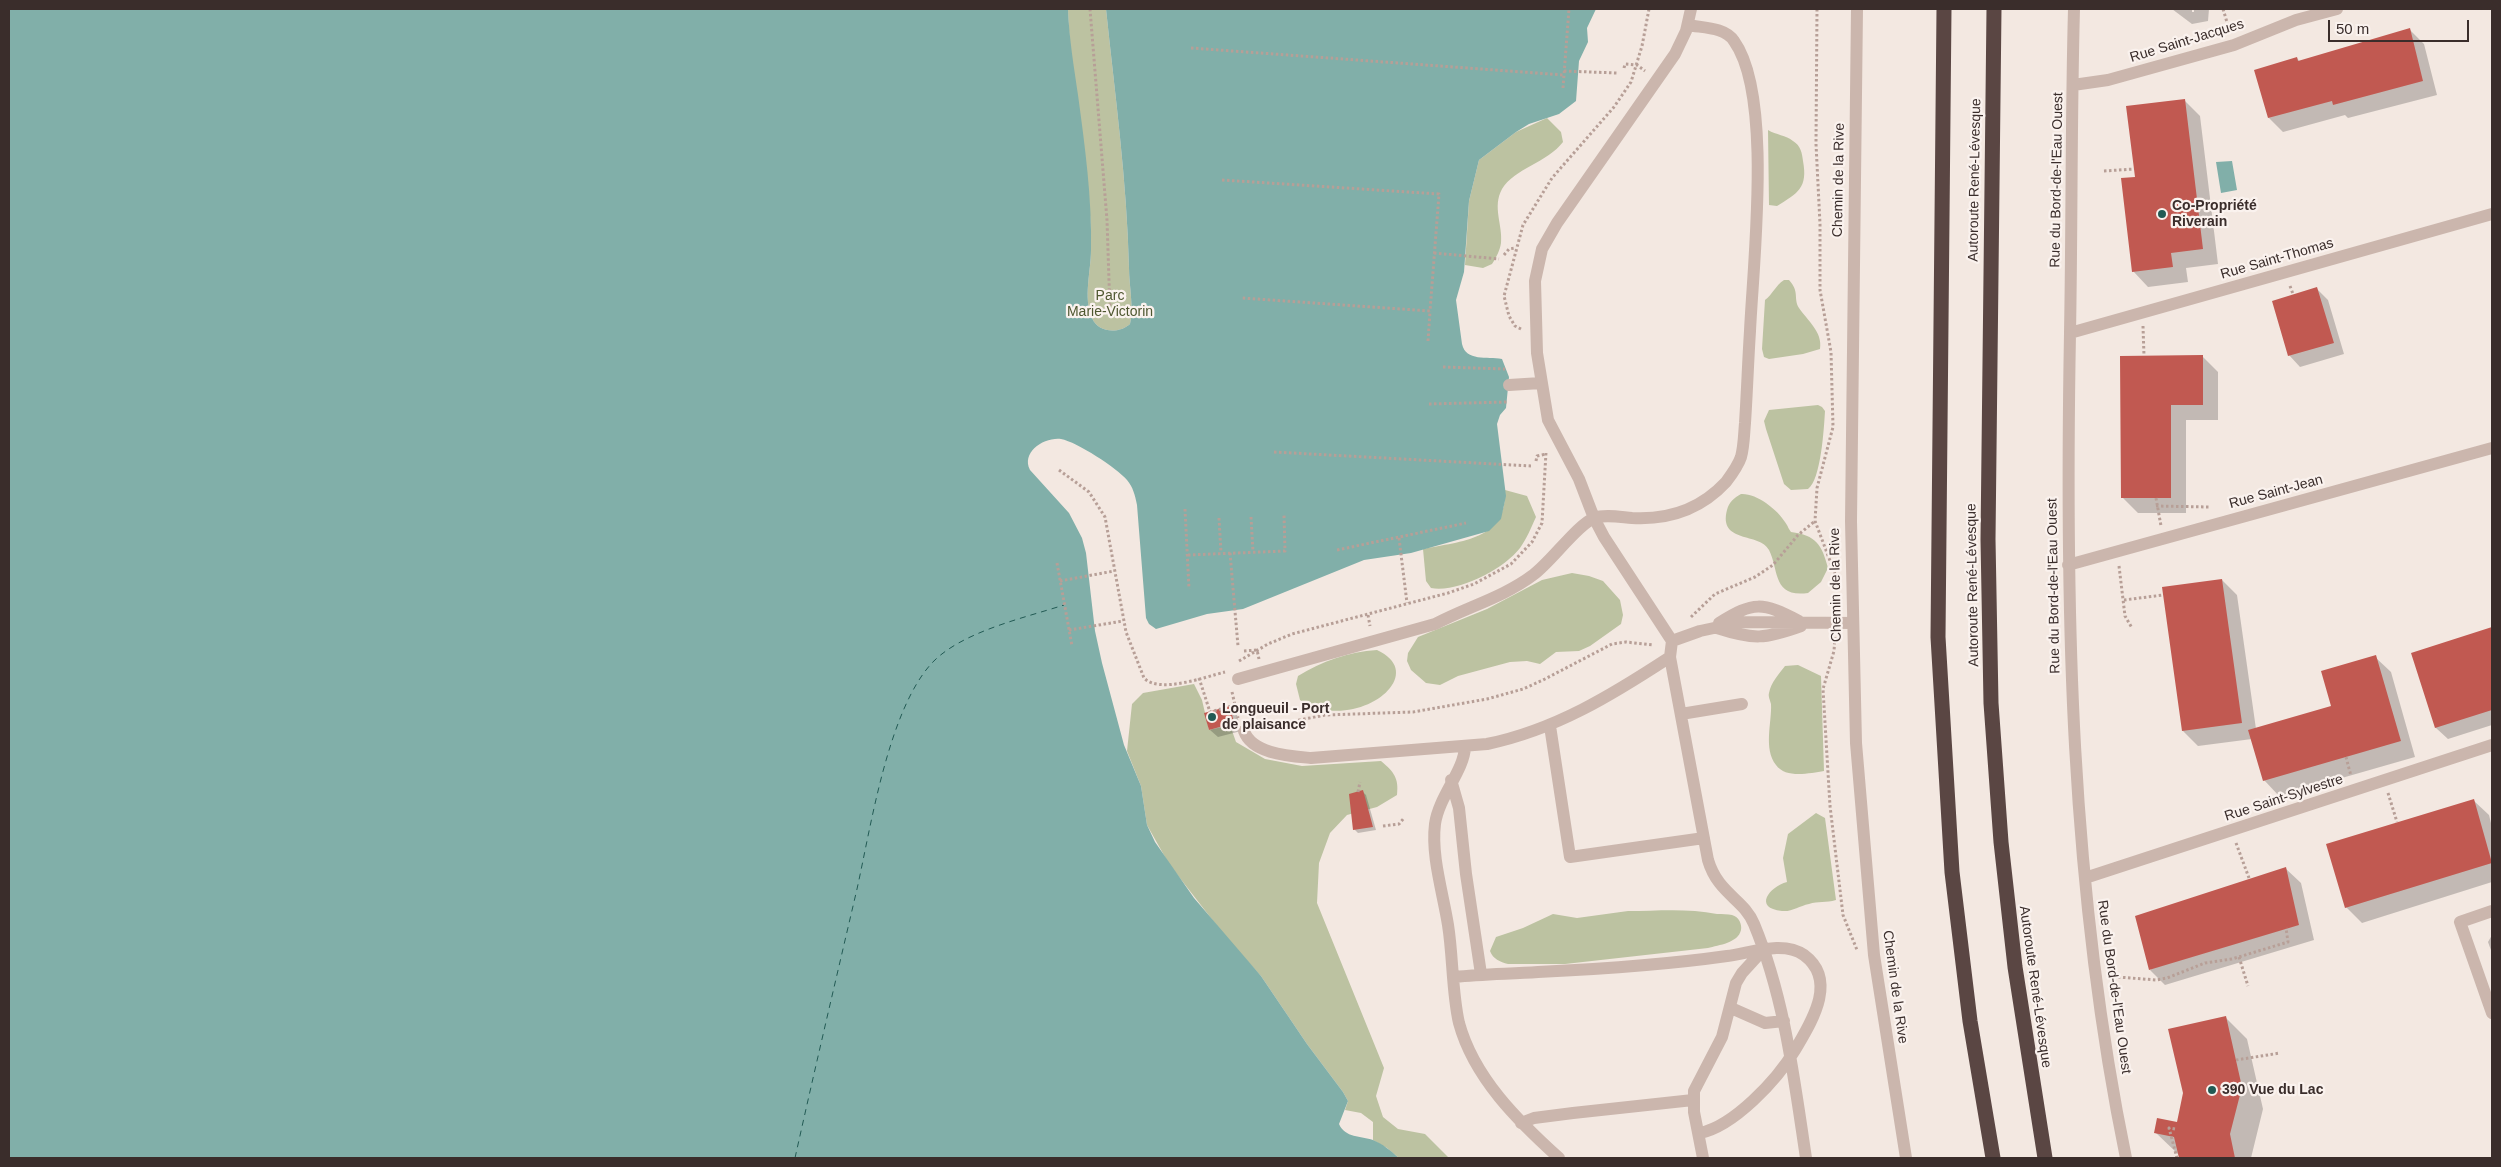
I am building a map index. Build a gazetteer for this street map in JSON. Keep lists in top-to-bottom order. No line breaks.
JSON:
{"streets":{"highway":["Autoroute René-Lévesque"],"street":["Rue Saint-Jacques","Chemin de la Rive","Rue du Bord-de-l'Eau Ouest","Rue Saint-Thomas","Rue Saint-Jean","Rue Saint-Sylvestre"]},"crossings":[["Rue Saint-Jacques","Rue du Bord-de-l'Eau Ouest"],["Rue du Bord-de-l'Eau Ouest","Rue Saint-Thomas"],["Rue du Bord-de-l'Eau Ouest","Rue Saint-Jean"],["Rue du Bord-de-l'Eau Ouest","Rue Saint-Sylvestre"]],"parks":["Parc Marie-Victorin"],"places":["Co-Propriété Riverain","Longueuil - Port de plaisance","390 Vue du Lac"],"scale_bar":"50 m"}
